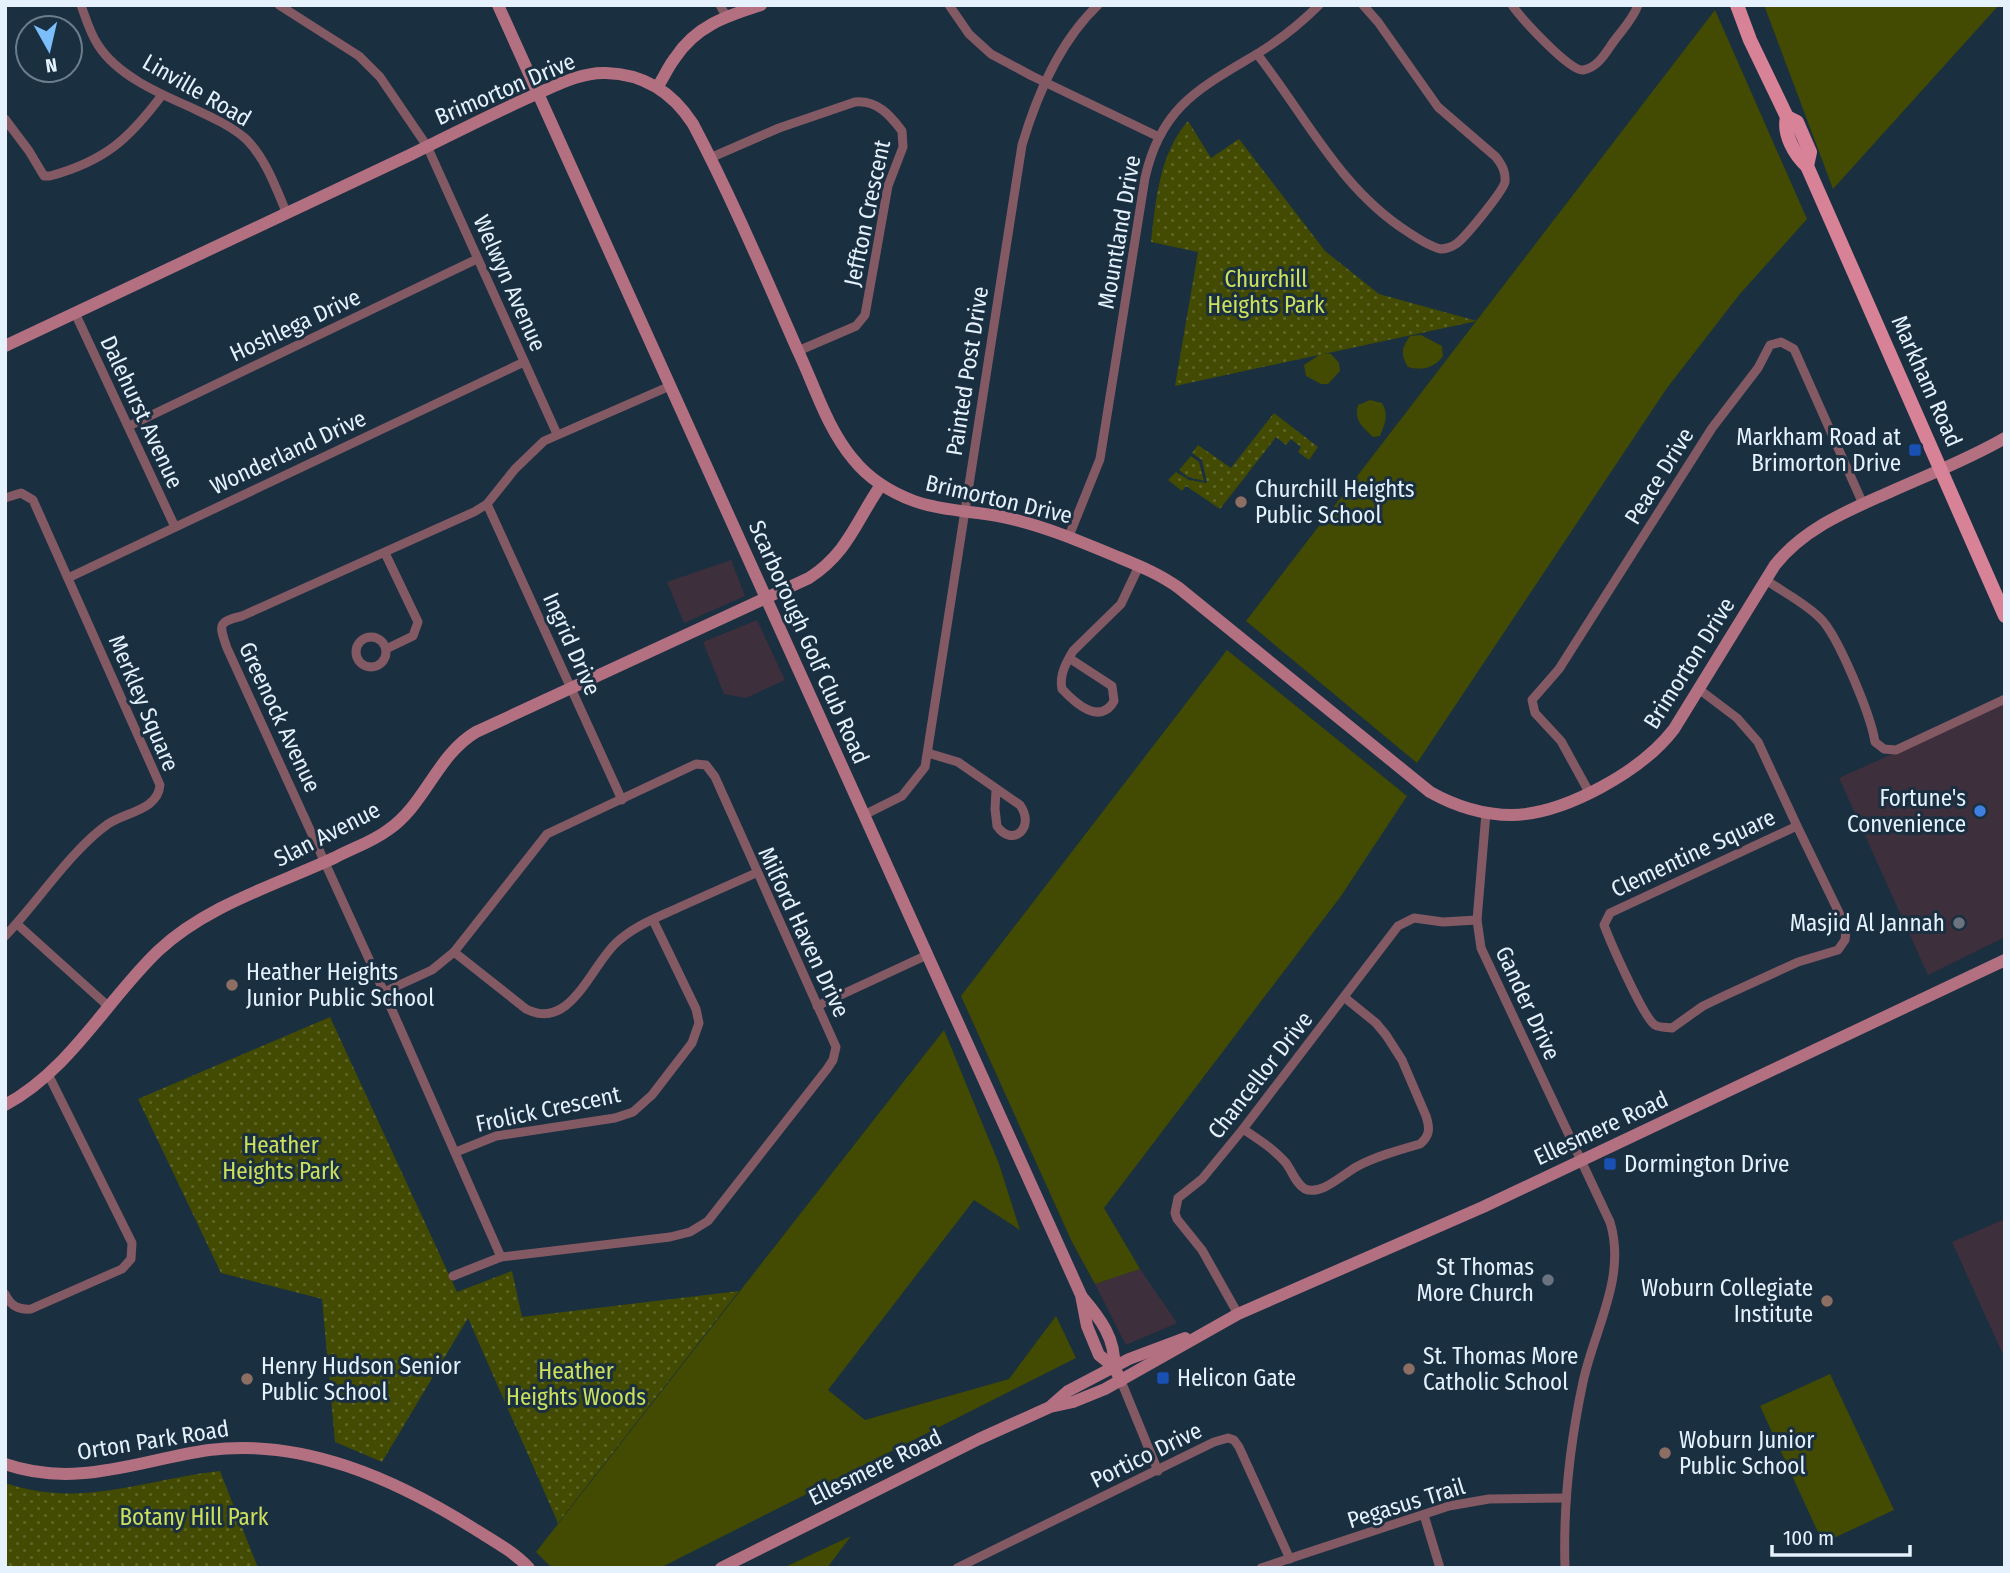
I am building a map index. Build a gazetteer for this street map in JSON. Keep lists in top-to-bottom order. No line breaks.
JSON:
{"streets":{"main road":["Markham Road"],"street":["Brimorton Drive","Linville Road","Jeffton Crescent","Mountland Drive","Welwyn Avenue","Hoshlega Drive","Painted Post Drive","Dalehurst Avenue","Wonderland Drive","Peace Drive","Scarborough Golf Club Road","Ingrid Drive","Merkley Square","Greenock Avenue","Slan Avenue","Clementine Square","Milford Haven Drive","Gander Drive","Chancellor Drive","Frolick Crescent","Ellesmere Road","Orton Park Road","Portico Drive","Pegasus Trail"]},"crossings":[["Brimorton Drive","Linville Road"],["Brimorton Drive","Jeffton Crescent"],["Brimorton Drive","Mountland Drive"],["Brimorton Drive","Welwyn Avenue"],["Brimorton Drive","Painted Post Drive"],["Brimorton Drive","Markham Road"],["Brimorton Drive","Dalehurst Avenue"],["Brimorton Drive","Peace Drive"],["Brimorton Drive","Scarborough Golf Club Road"],["Brimorton Drive","Slan Avenue"],["Brimorton Drive","Clementine Square"],["Brimorton Drive","Gander Drive"],["Welwyn Avenue","Hoshlega Drive"],["Welwyn Avenue","Wonderland Drive"],["Welwyn Avenue","Greenock Avenue"],["Hoshlega Drive","Dalehurst Avenue"],["Painted Post Drive","Scarborough Golf Club Road"],["Dalehurst Avenue","Wonderland Drive"],["Wonderland Drive","Merkley Square"],["Scarborough Golf Club Road","Greenock Avenue"],["Scarborough Golf Club Road","Slan Avenue"],["Scarborough Golf Club Road","Ellesmere Road"],["Ingrid Drive","Greenock Avenue"],["Ingrid Drive","Slan Avenue"],["Ingrid Drive","Milford Haven Drive"],["Greenock Avenue","Slan Avenue"],["Greenock Avenue","Milford Haven Drive"],["Greenock Avenue","Frolick Crescent"],["Gander Drive","Chancellor Drive"],["Gander Drive","Ellesmere Road"],["Chancellor Drive","Ellesmere Road"],["Portico Drive","Pegasus Trail"]],"parks":["Churchill Heights Park","Heather Heights Park","Heather Heights Woods","Botany Hill Park"],"places":{"transit":["Markham Road at Brimorton Drive","Dormington Drive","Helicon Gate"],"other":["Churchill Heights Public School","Fortune's Convenience","Masjid Al Jannah","Heather Heights Junior Public School","St Thomas More Church","Woburn Collegiate Institute","St. Thomas More Catholic School","Henry Hudson Senior Public School","Woburn Junior Public School"]},"scale_bar":"100 m","north":"bottom"}
